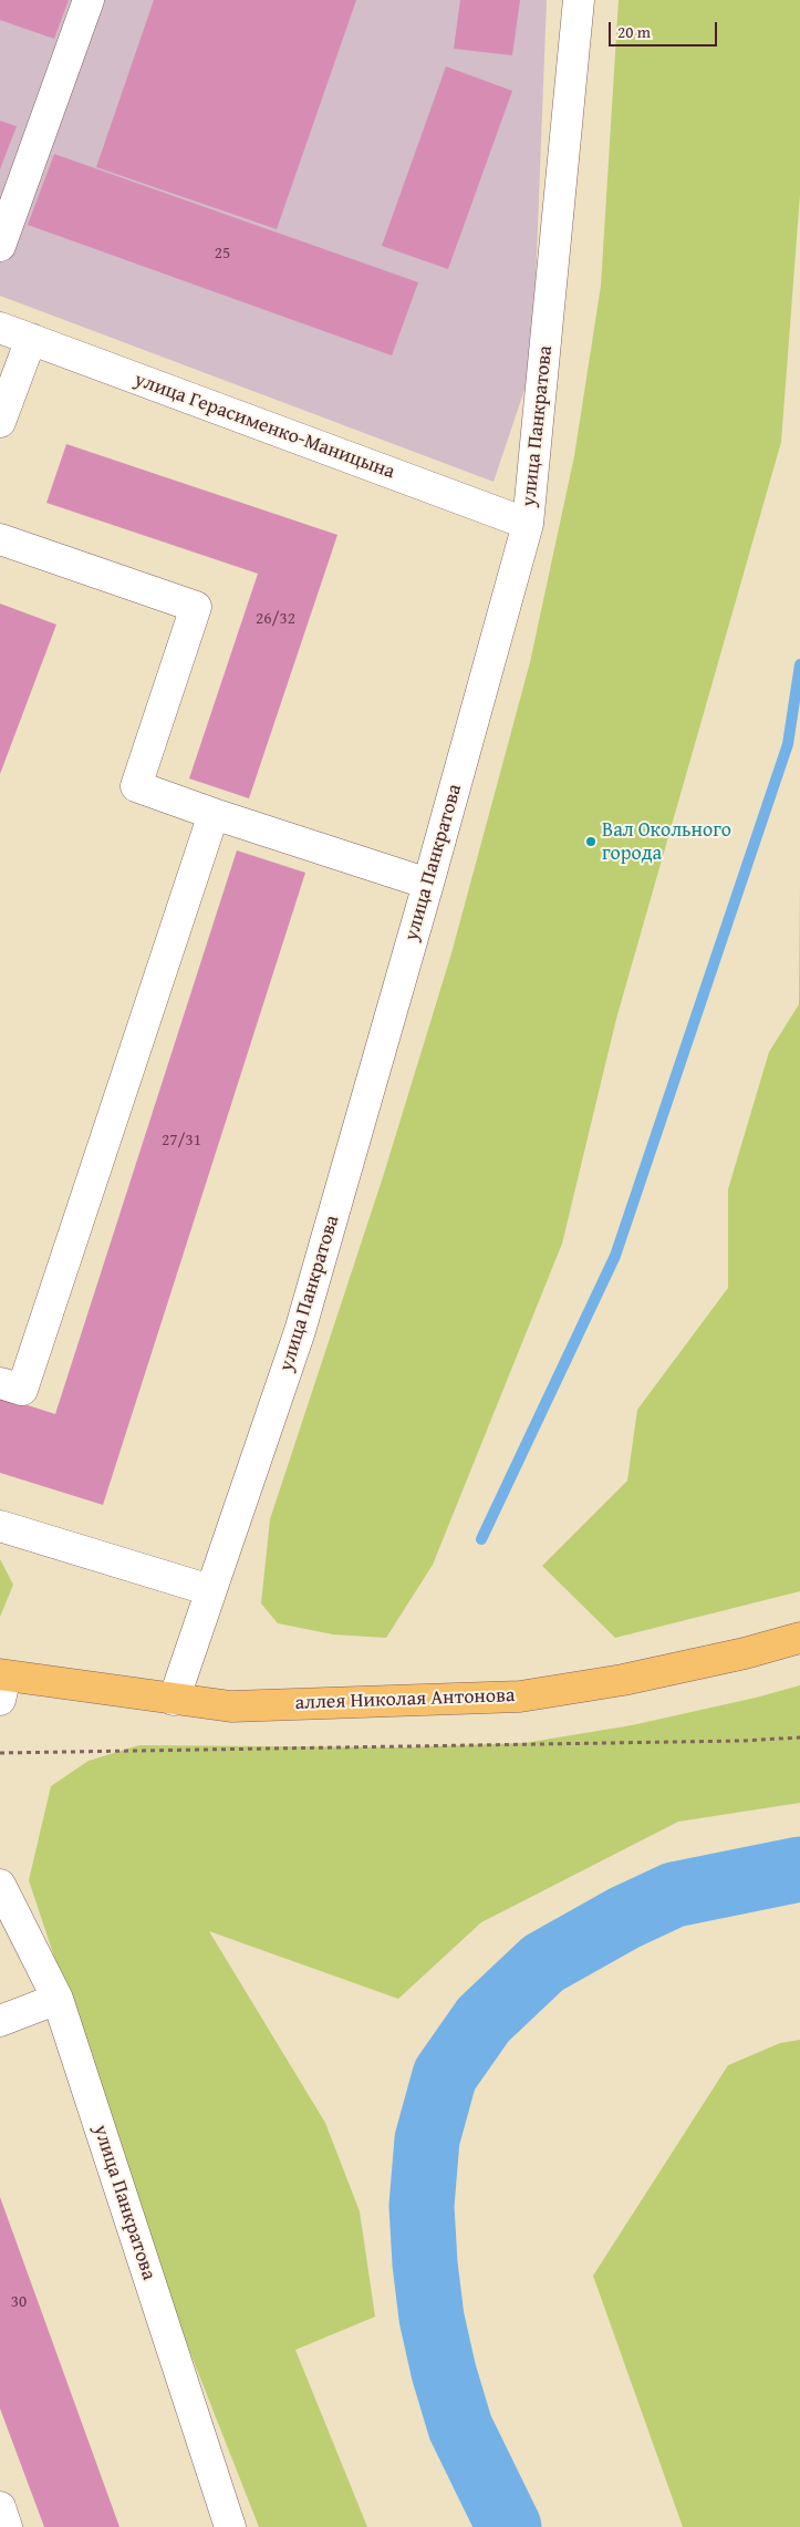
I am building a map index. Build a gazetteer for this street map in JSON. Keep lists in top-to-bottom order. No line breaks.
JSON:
{"streets":{"main road":["аллея Николая Антонова"],"street":["улица Герасименко-Маницына","улица Панкратова"]},"crossings":[["улица Герасименко-Маницына","улица Панкратова"],["улица Панкратова","аллея Николая Антонова"]],"places":["Вал Окольного города"],"house_numbers":["25","26/32","27/31","30"],"scale_bar":"20 m"}
